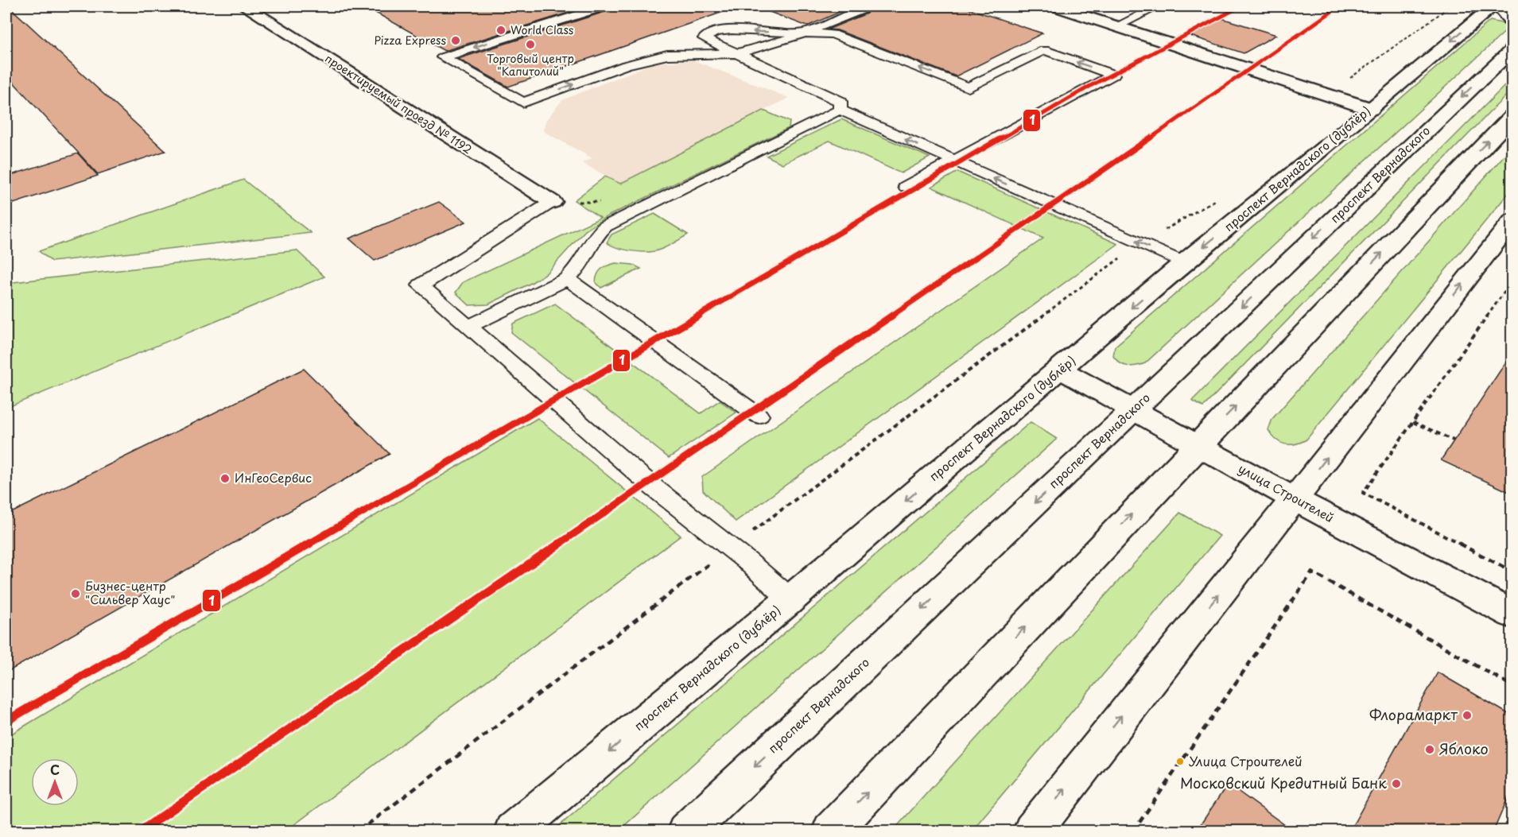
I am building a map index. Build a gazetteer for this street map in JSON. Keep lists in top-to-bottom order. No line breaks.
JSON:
{"streets":{"street":["проектируемый проезд № 1192","проспект Вернадского (дублёр)","проспект Вернадского","улица Строителей"]},"crossings":[["проспект Вернадского (дублёр)","улица Строителей"],["проспект Вернадского","улица Строителей"]],"places":["World Class","Pizza Express","Торговый центр \"Капитолий\"","ИнГеоСервис","Бизнес-центр \"Сильвер Хаус\"","Флорамаркт","Яблоко","Улица Строителей","Московский Кредитный Банк"],"lines":["transit line 1"],"north":"top"}
